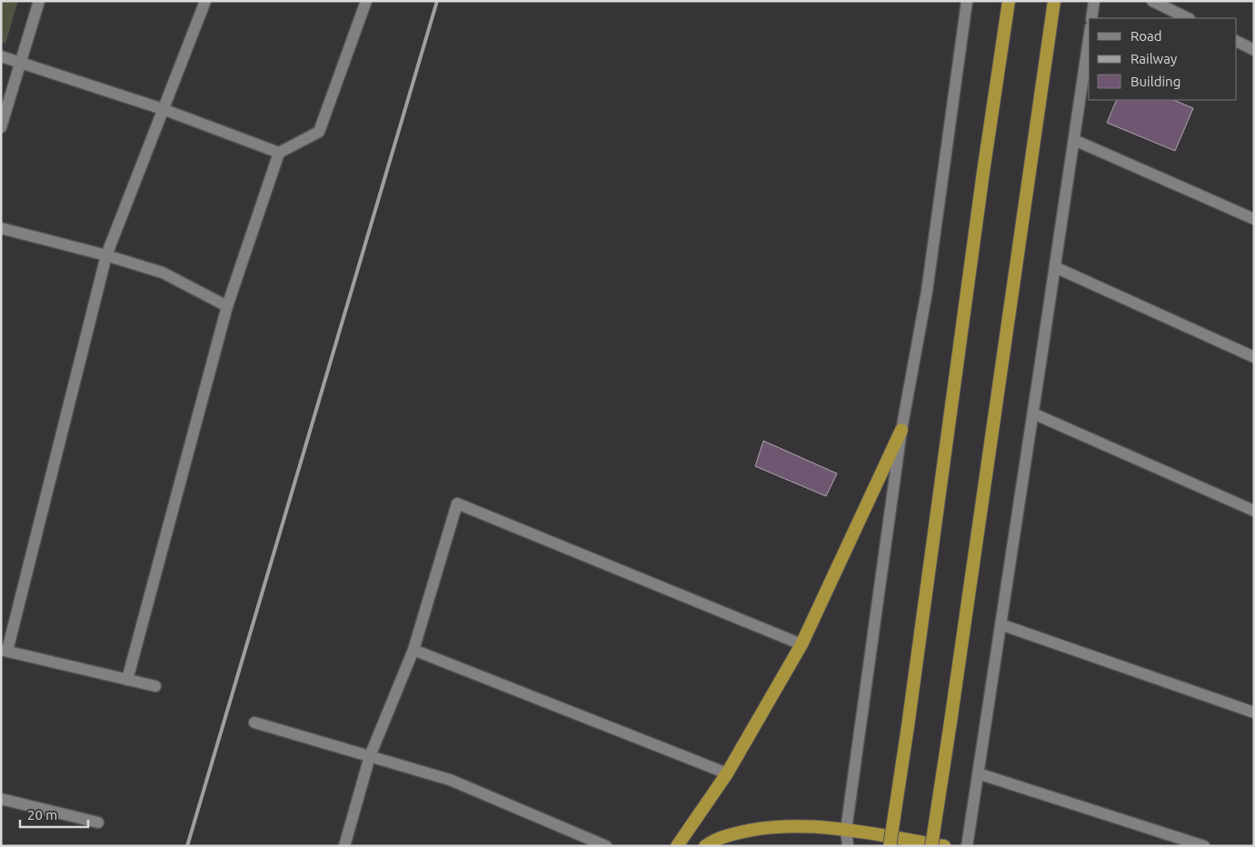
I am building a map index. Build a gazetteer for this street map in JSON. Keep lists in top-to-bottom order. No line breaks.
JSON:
{"legend":["Road","Railway","Building"],"scale_bar":"20 m"}
